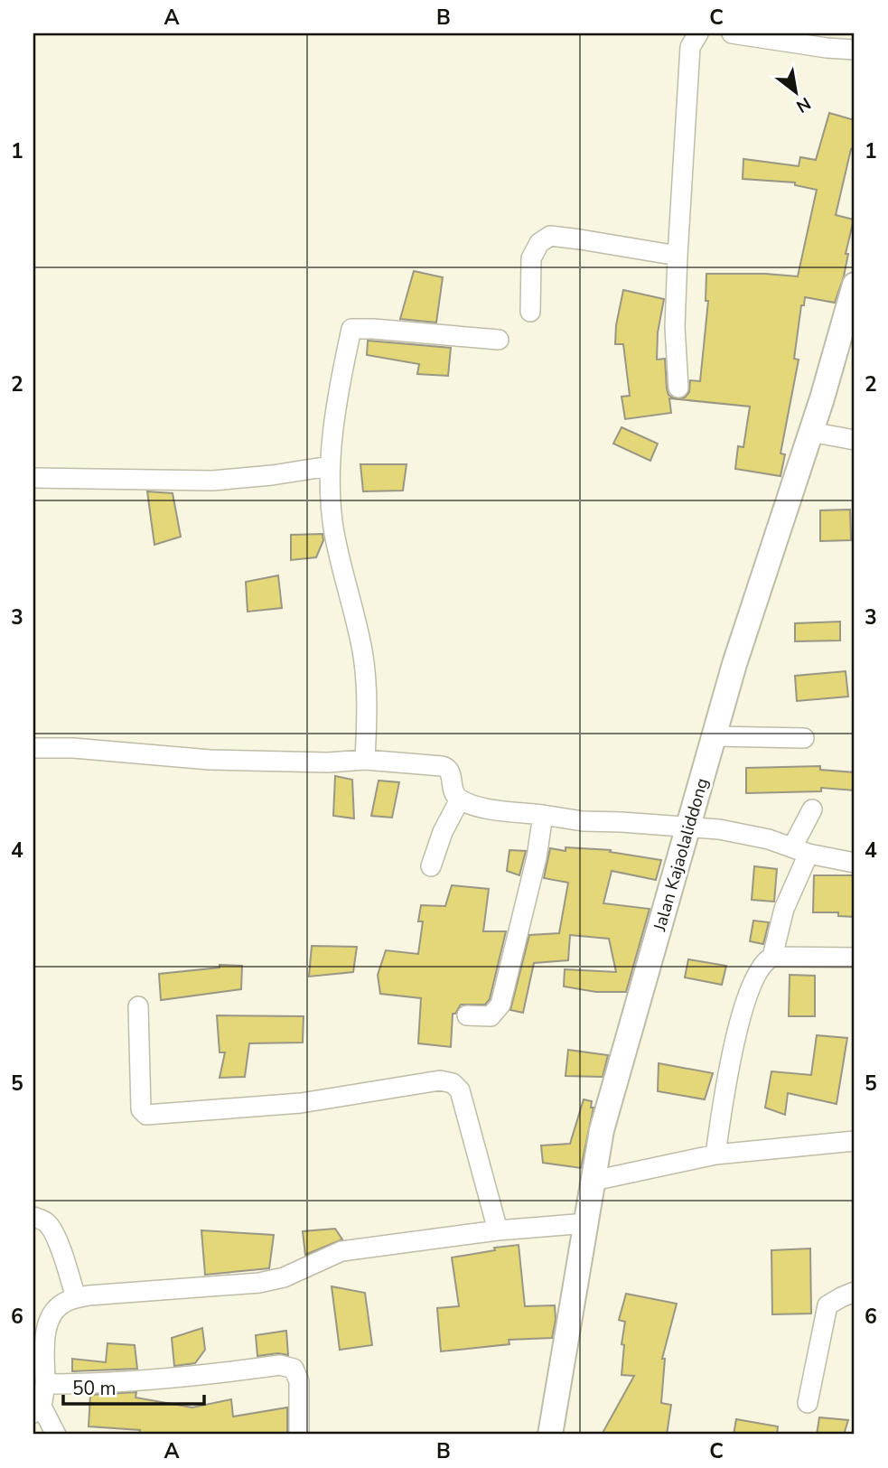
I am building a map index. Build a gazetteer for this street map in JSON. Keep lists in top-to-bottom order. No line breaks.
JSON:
{"streets":{"street":["Jalan Kajaolaliddong"]},"scale_bar":"50 m","north":"bottom right","grid":{"columns":["A","B","C"],"rows":["1","2","3","4","5","6"]}}
